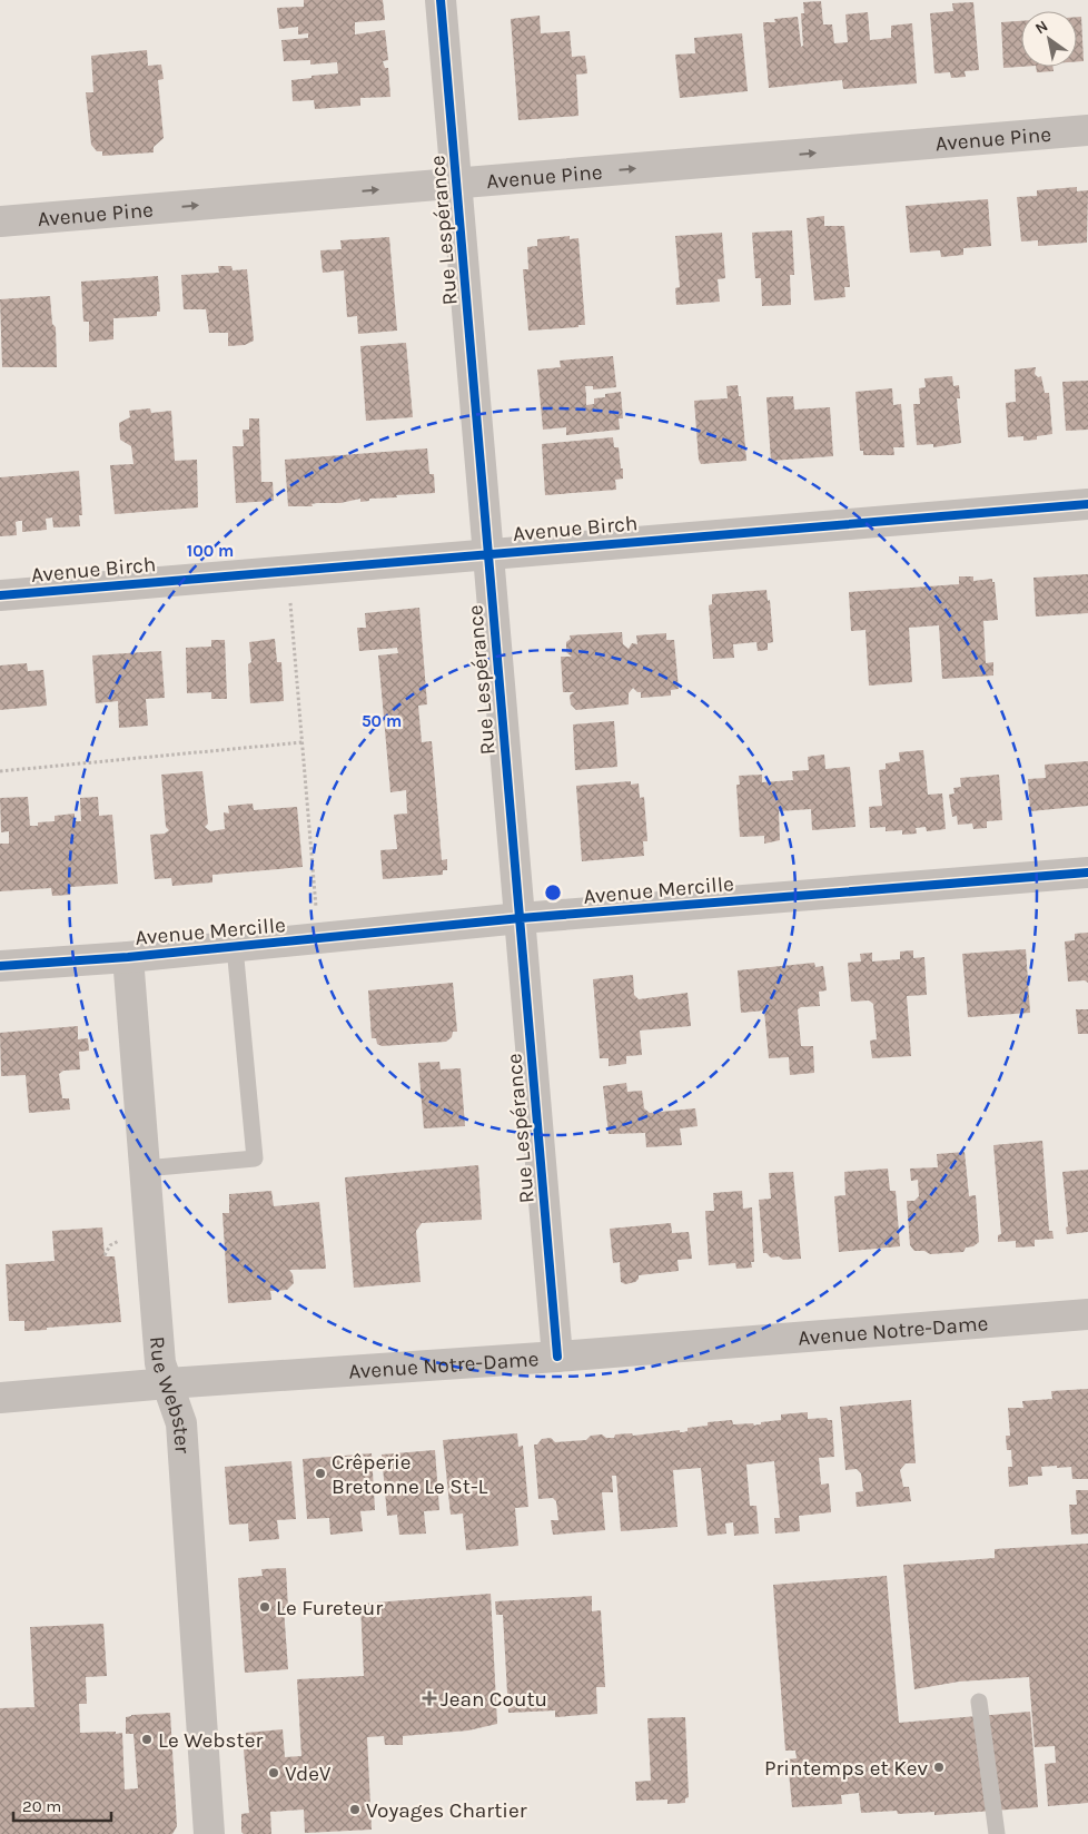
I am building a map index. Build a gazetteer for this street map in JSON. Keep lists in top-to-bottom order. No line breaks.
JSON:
{"streets":{"street":["Avenue Pine","Rue Lespérance","Avenue Birch","Avenue Mercille","Avenue Notre-Dame","Rue Webster"]},"crossings":[["Avenue Pine","Rue Lespérance"],["Rue Lespérance","Avenue Birch"],["Rue Lespérance","Avenue Mercille"],["Rue Lespérance","Avenue Notre-Dame"],["Avenue Mercille","Rue Webster"],["Avenue Notre-Dame","Rue Webster"]],"one_way":["Avenue Pine"],"places":{"other":["Crêperie Bretonne Le St-L","Le Fureteur","Le Webster","Printemps et Kev","VdeV","Voyages Chartier"],"health":["Jean Coutu"]},"scale_bar":"20 m","north":"top left","rings":["100 m","50 m"]}
